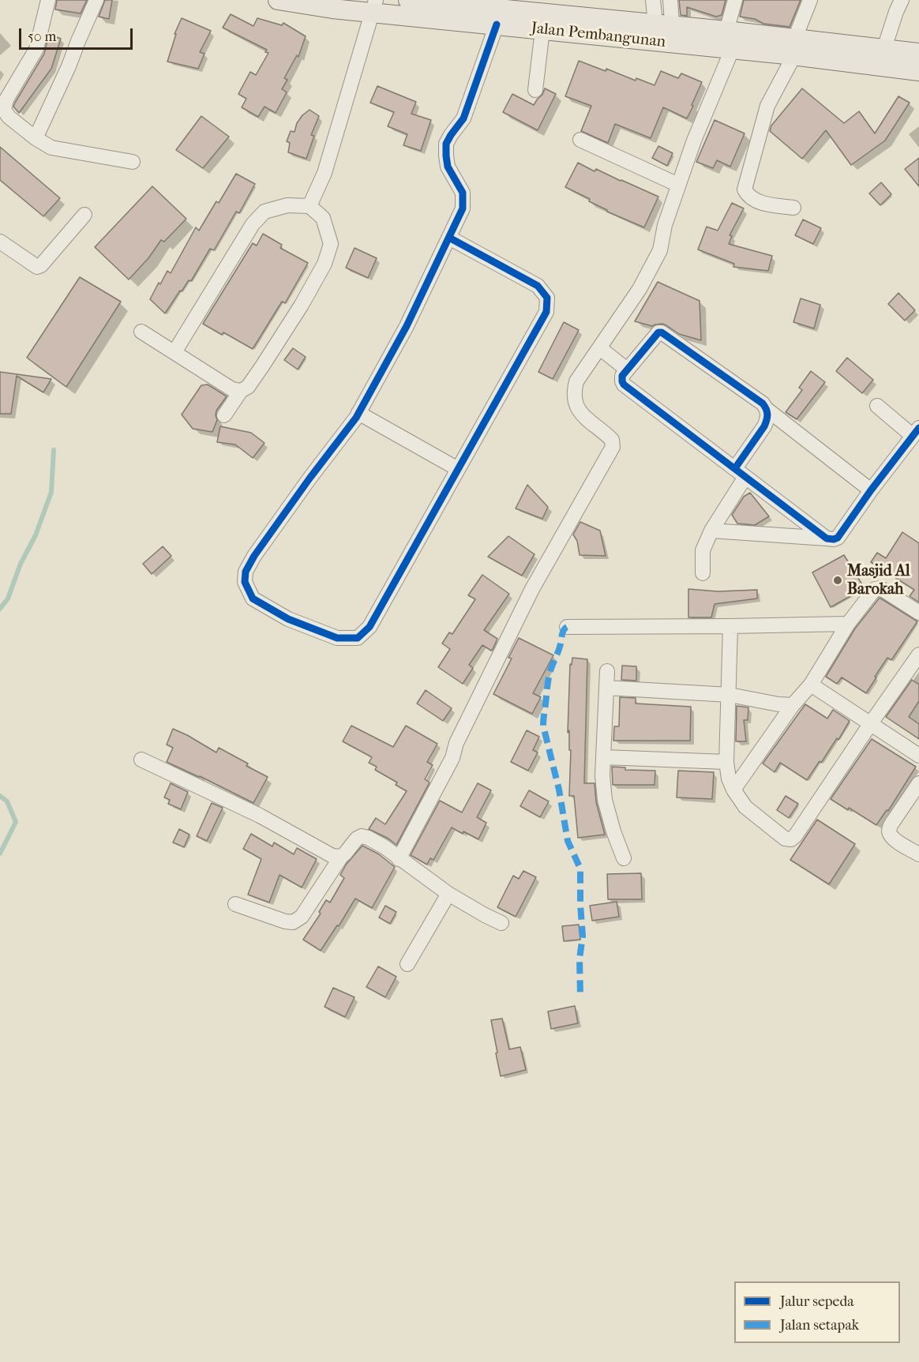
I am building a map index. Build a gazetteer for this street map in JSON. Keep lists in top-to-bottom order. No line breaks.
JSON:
{"streets":{"main road":["Jalan Pembangunan"]},"places":["Masjid Al Barokah"],"legend":["Jalur sepeda","Jalan setapak"],"scale_bar":"50 m"}
